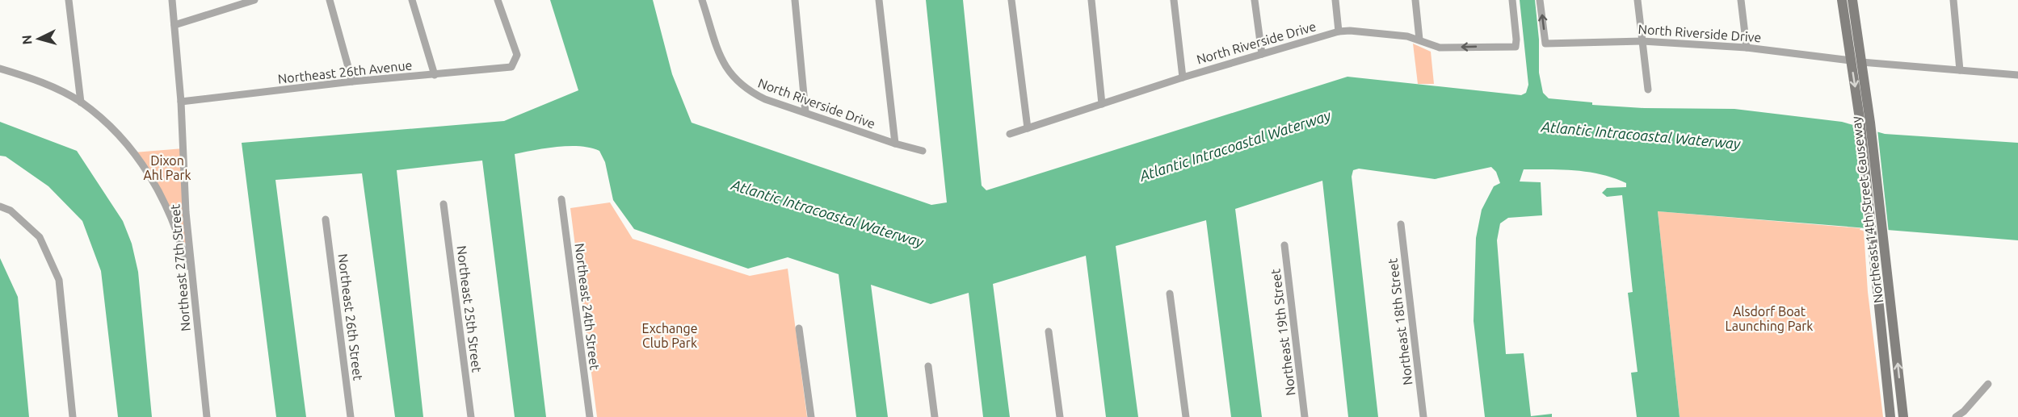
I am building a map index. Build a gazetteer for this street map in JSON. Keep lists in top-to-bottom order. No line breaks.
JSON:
{"streets":{"main road":["Northeast 14th Street Causeway"],"street":["North Riverside Drive","Northeast 26th Avenue","Northeast 27th Street","Northeast 24th Street","Northeast 25th Street","Northeast 26th Street","Northeast 18th Street","Northeast 19th Street"]},"crossings":[["North Riverside Drive","Northeast 14th Street Causeway"],["Northeast 26th Avenue","Northeast 27th Street"]],"water":["Atlantic Intracoastal Waterway"],"parks":["Dixon Ahl Park","Alsdorf Boat Launching Park","Exchange Club Park"],"north":"left"}
